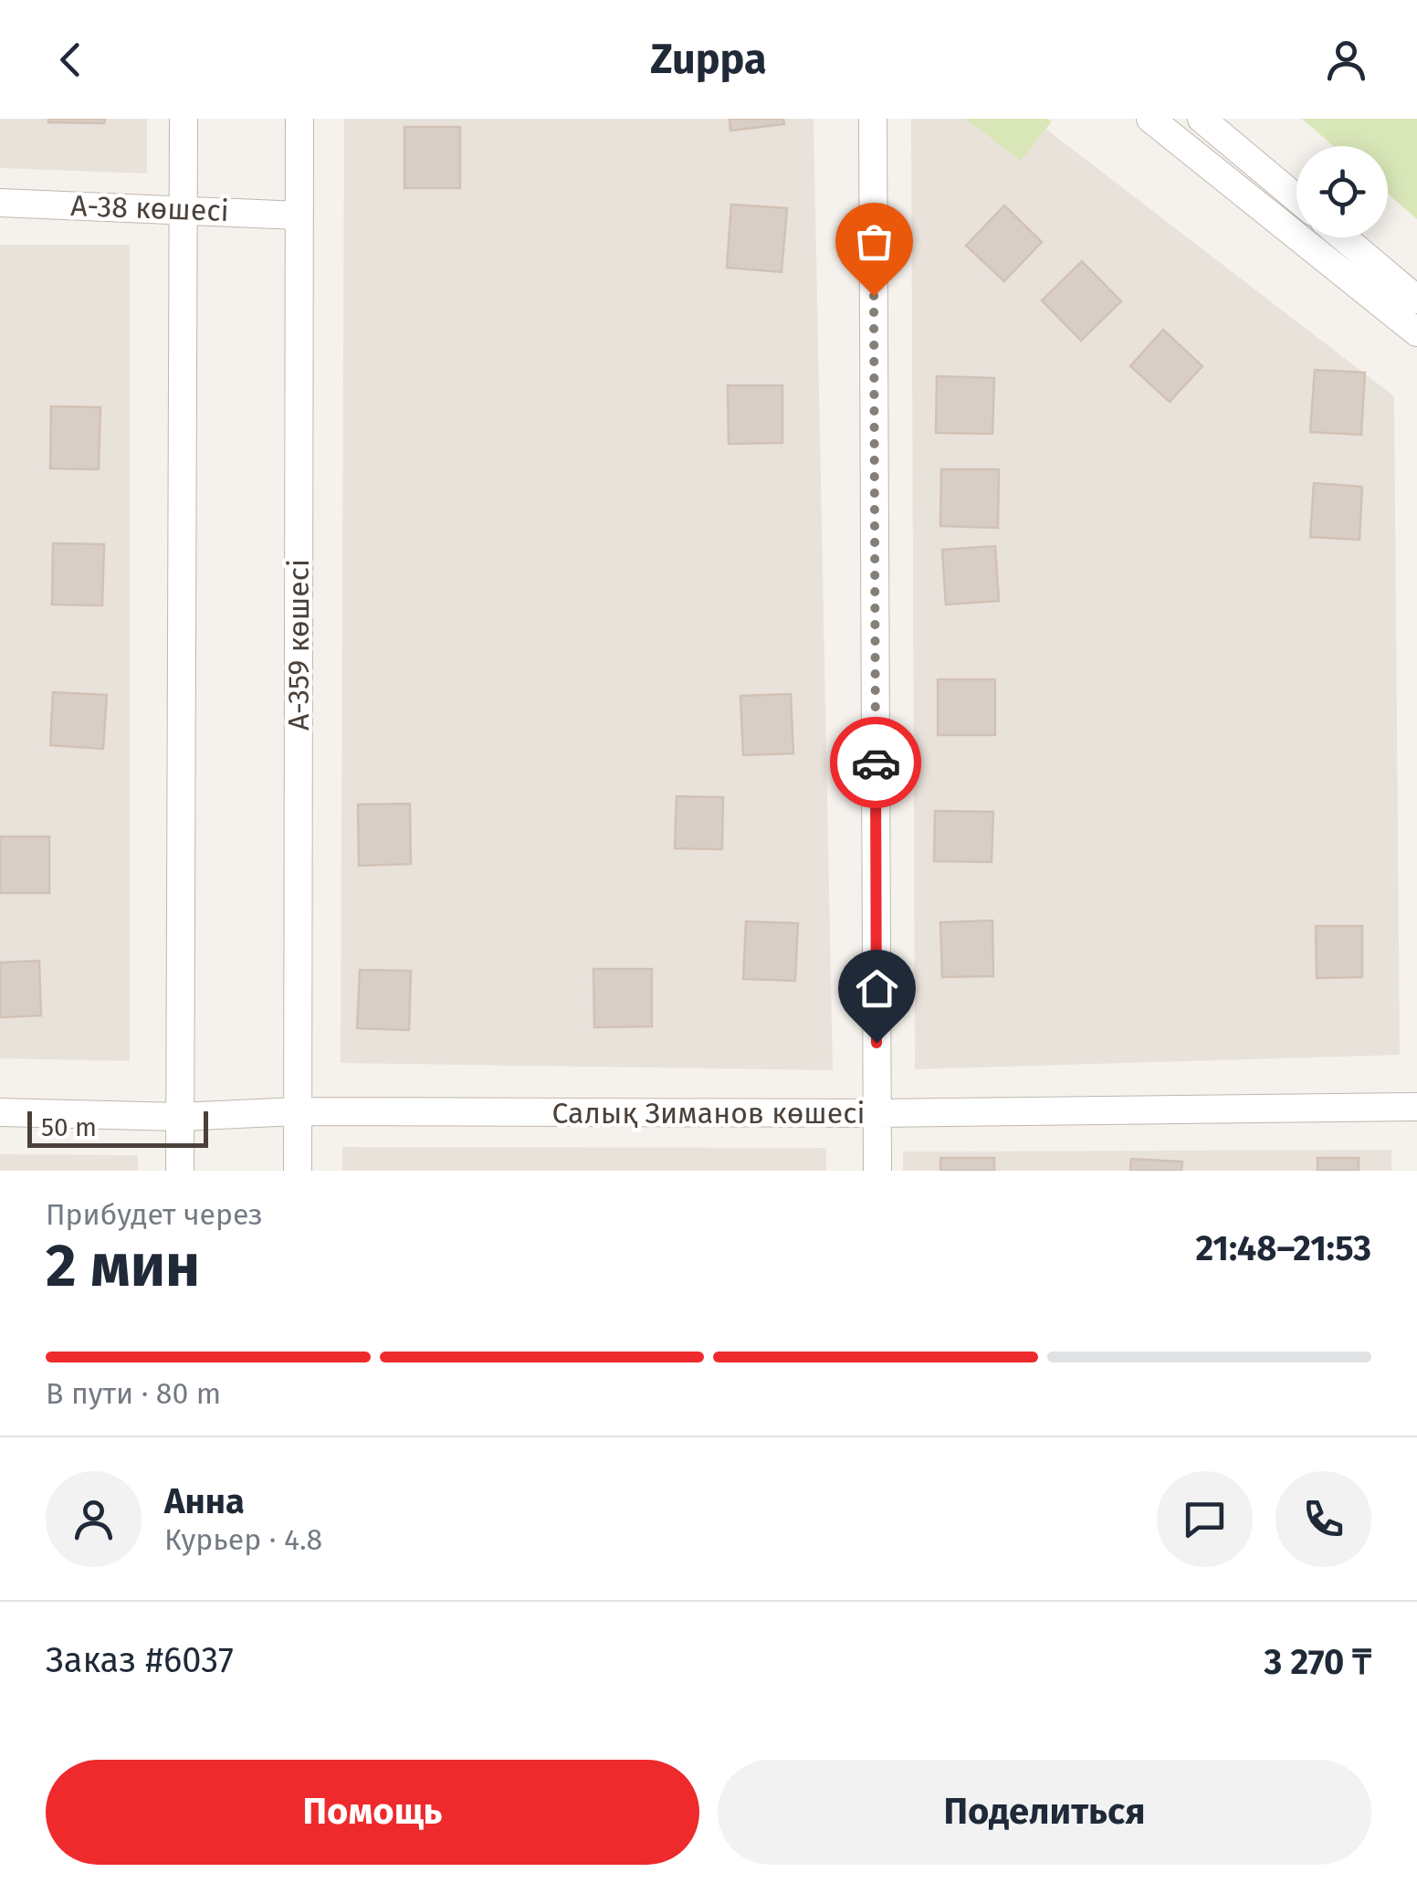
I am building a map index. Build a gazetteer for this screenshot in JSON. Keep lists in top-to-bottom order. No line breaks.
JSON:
{"streets":{"street":["А-38 көшесі","А-359 көшесі","Салық Зиманов көшесі"]},"crossings":[["А-38 көшесі","А-359 көшесі"],["А-359 көшесі","Салық Зиманов көшесі"]],"scale_bar":"50 m","page":{"header":"Zuppa","scale":"50 m","heading":["2 мин","Прибудет через","21:48–21:53"],"panel":["Анна","Курьер · 4.8","Заказ #6037","3 270 ₸"],"bar":"В пути · 80 m","buttons":["Помощь","Поделиться"]}}
